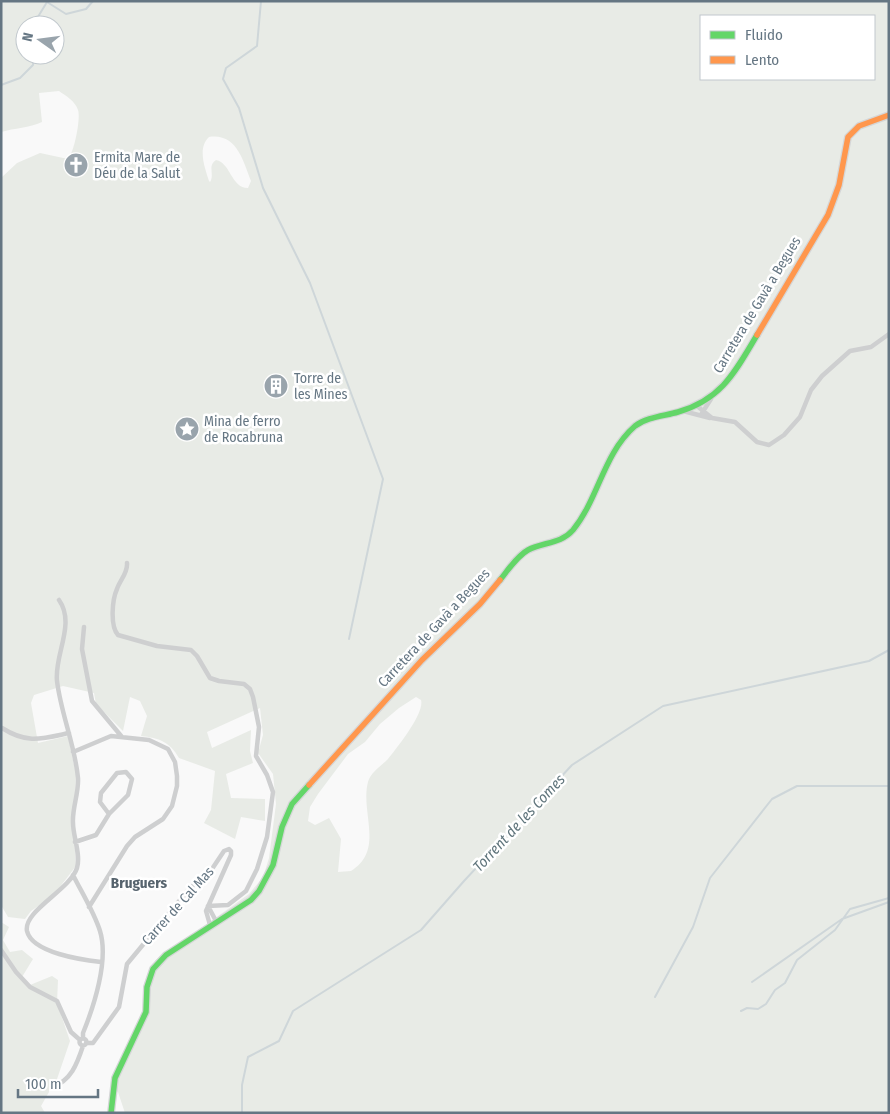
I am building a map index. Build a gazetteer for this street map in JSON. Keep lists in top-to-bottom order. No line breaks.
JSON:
{"streets":{"main road":["Carretera de Gavà a Begues"],"street":["Carrer de Cal Mas"]},"districts":["Bruguers"],"water":["Torrent de les Comes"],"places":{"church":["Ermita Mare de Déu de la Salut"],"building":["Torre de les Mines"],"place":["Mina de ferro de Rocabruna"]},"legend":["Fluido","Lento"],"scale_bar":"100 m","north":"left"}
